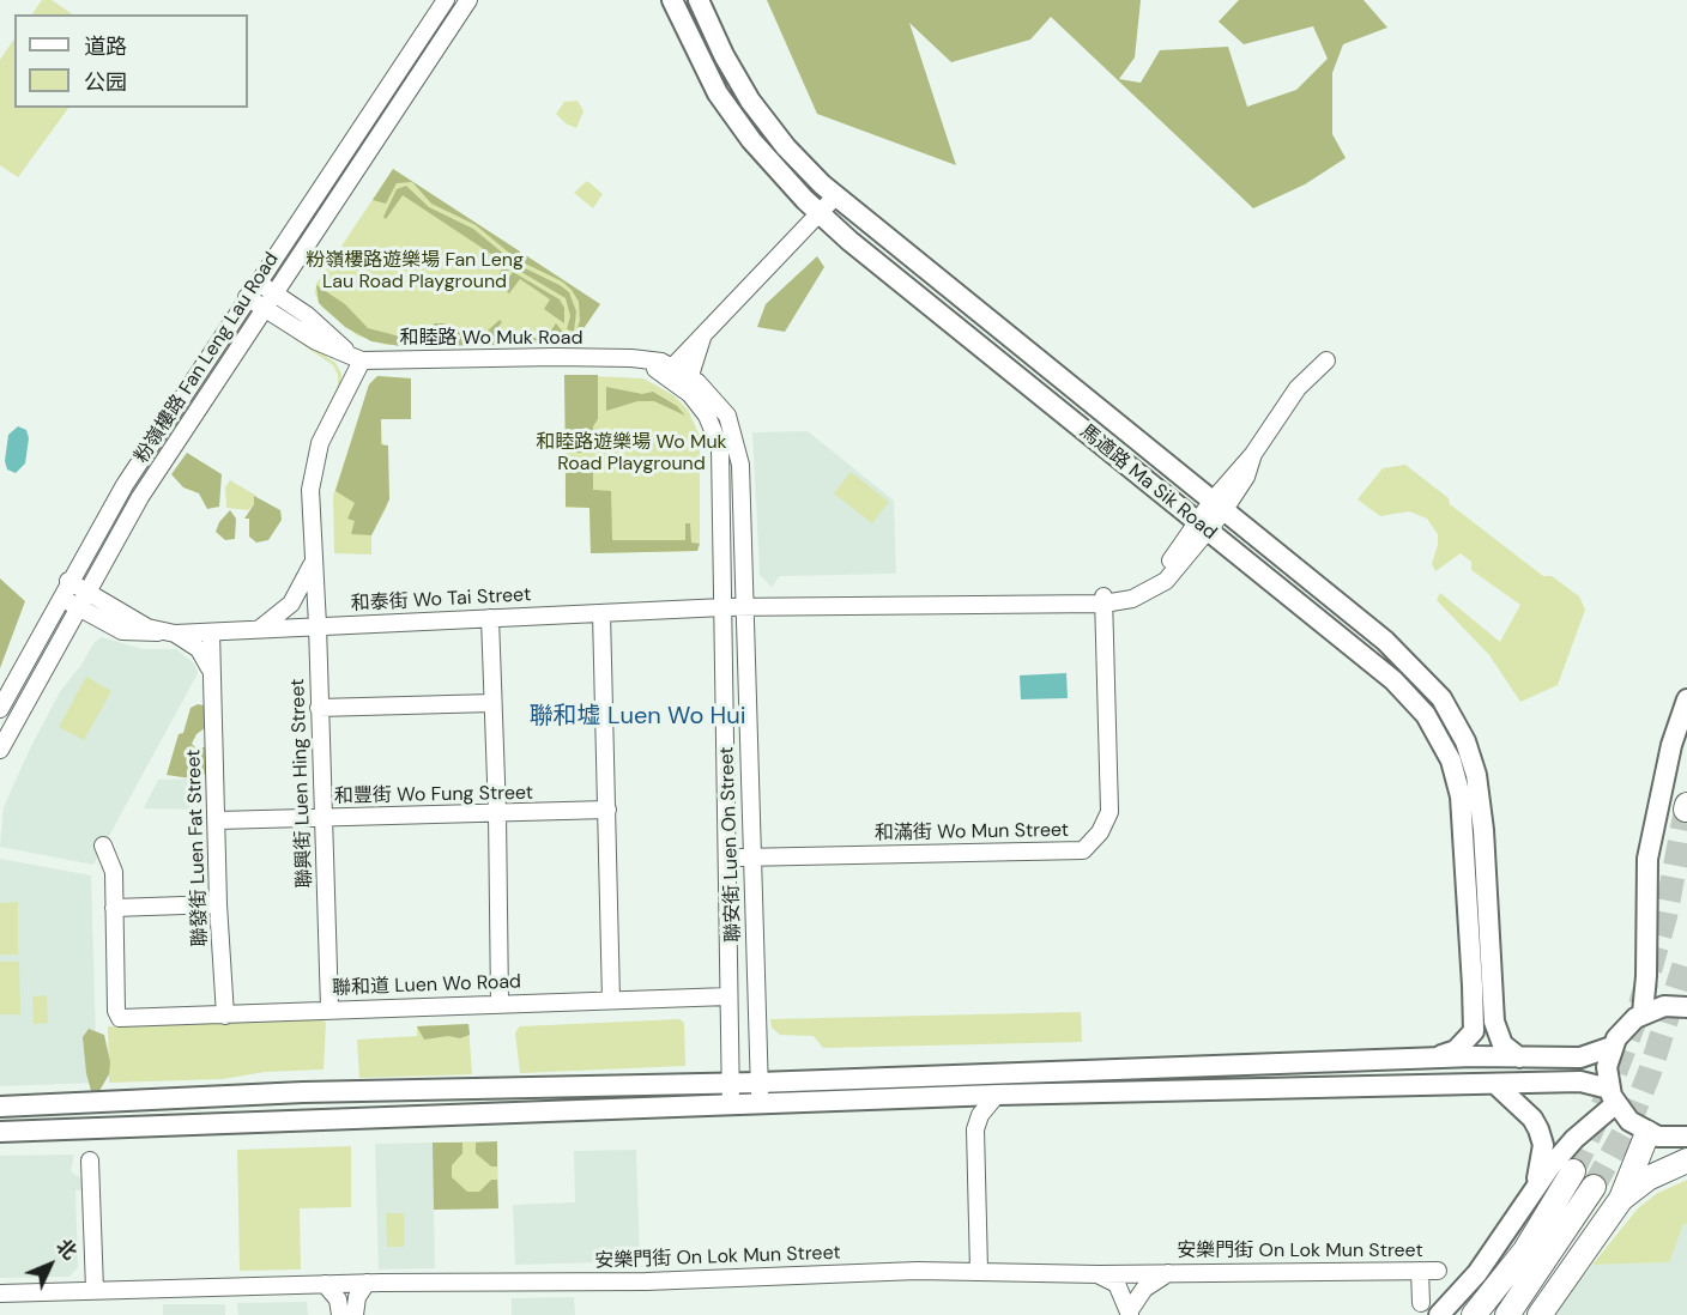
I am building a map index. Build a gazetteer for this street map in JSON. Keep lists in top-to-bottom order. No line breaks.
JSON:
{"streets":{"main road":["馬適路 Ma Sik Road"],"street":["和睦路 Wo Muk Road","粉嶺樓路 Fan Leng Lau Road","和泰街 Wo Tai Street","聯興街 Luen Hing Street","和豐街 Wo Fung Street","和滿街 Wo Mun Street","聯安街 Luen On Street","聯發街 Luen Fat Street","聯和道 Luen Wo Road","安樂門街 On Lok Mun Street"]},"crossings":[["和睦路 Wo Muk Road","粉嶺樓路 Fan Leng Lau Road"],["和睦路 Wo Muk Road","和泰街 Wo Tai Street"],["和睦路 Wo Muk Road","聯興街 Luen Hing Street"],["和睦路 Wo Muk Road","聯安街 Luen On Street"],["粉嶺樓路 Fan Leng Lau Road","和泰街 Wo Tai Street"],["馬適路 Ma Sik Road","和泰街 Wo Tai Street"],["和泰街 Wo Tai Street","聯興街 Luen Hing Street"],["和泰街 Wo Tai Street","和滿街 Wo Mun Street"],["和泰街 Wo Tai Street","聯安街 Luen On Street"],["和泰街 Wo Tai Street","聯發街 Luen Fat Street"],["聯興街 Luen Hing Street","和豐街 Wo Fung Street"],["聯興街 Luen Hing Street","聯和道 Luen Wo Road"],["和豐街 Wo Fung Street","聯發街 Luen Fat Street"],["和滿街 Wo Mun Street","聯安街 Luen On Street"],["聯安街 Luen On Street","聯和道 Luen Wo Road"],["聯發街 Luen Fat Street","聯和道 Luen Wo Road"]],"districts":["聯和墟 Luen Wo Hui"],"parks":["粉嶺樓路遊樂場 Fan Leng Lau Road Playground","和睦路遊樂場 Wo Muk Road Playground"],"legend":["道路","公园"],"north":"top right"}
